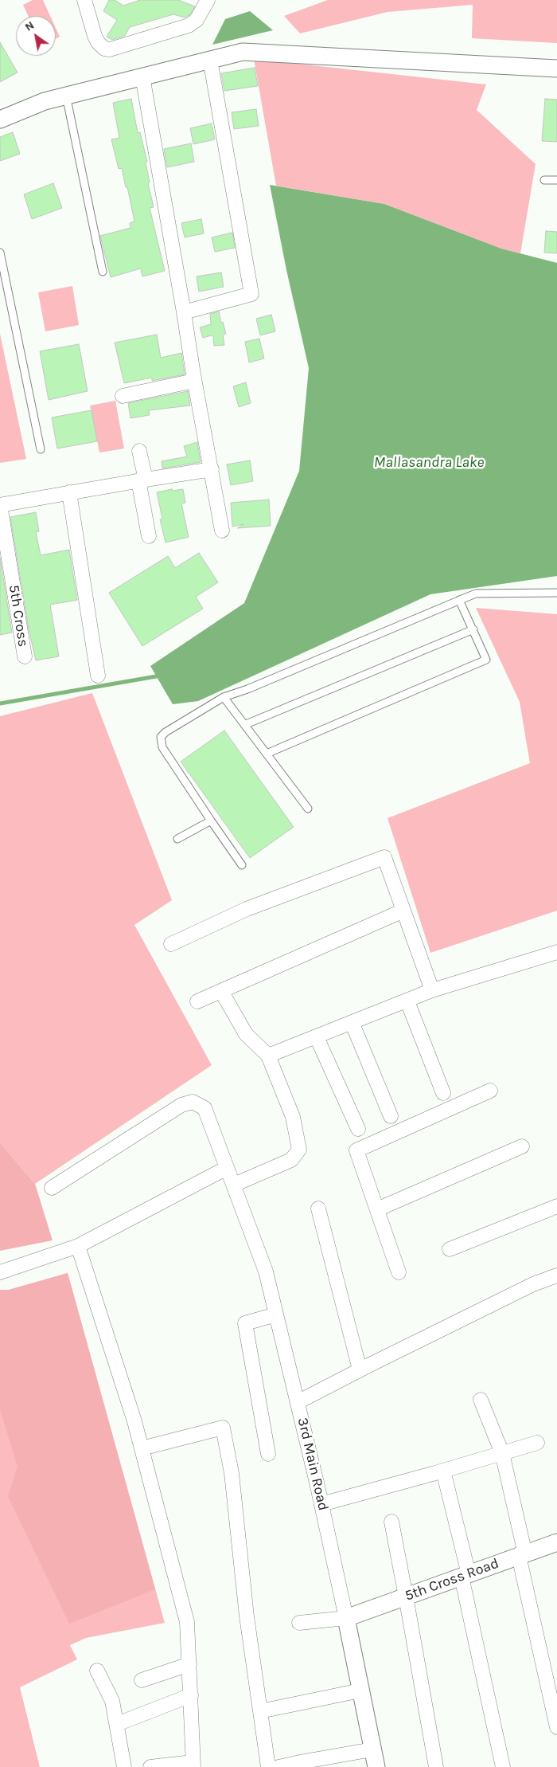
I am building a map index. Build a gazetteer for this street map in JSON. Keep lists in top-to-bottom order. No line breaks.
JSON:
{"streets":{"street":["5th Cross","3rd Main Road","5th Cross Road"]},"crossings":[["3rd Main Road","5th Cross Road"]],"water":["Mallasandra Lake"],"north":"top left"}
